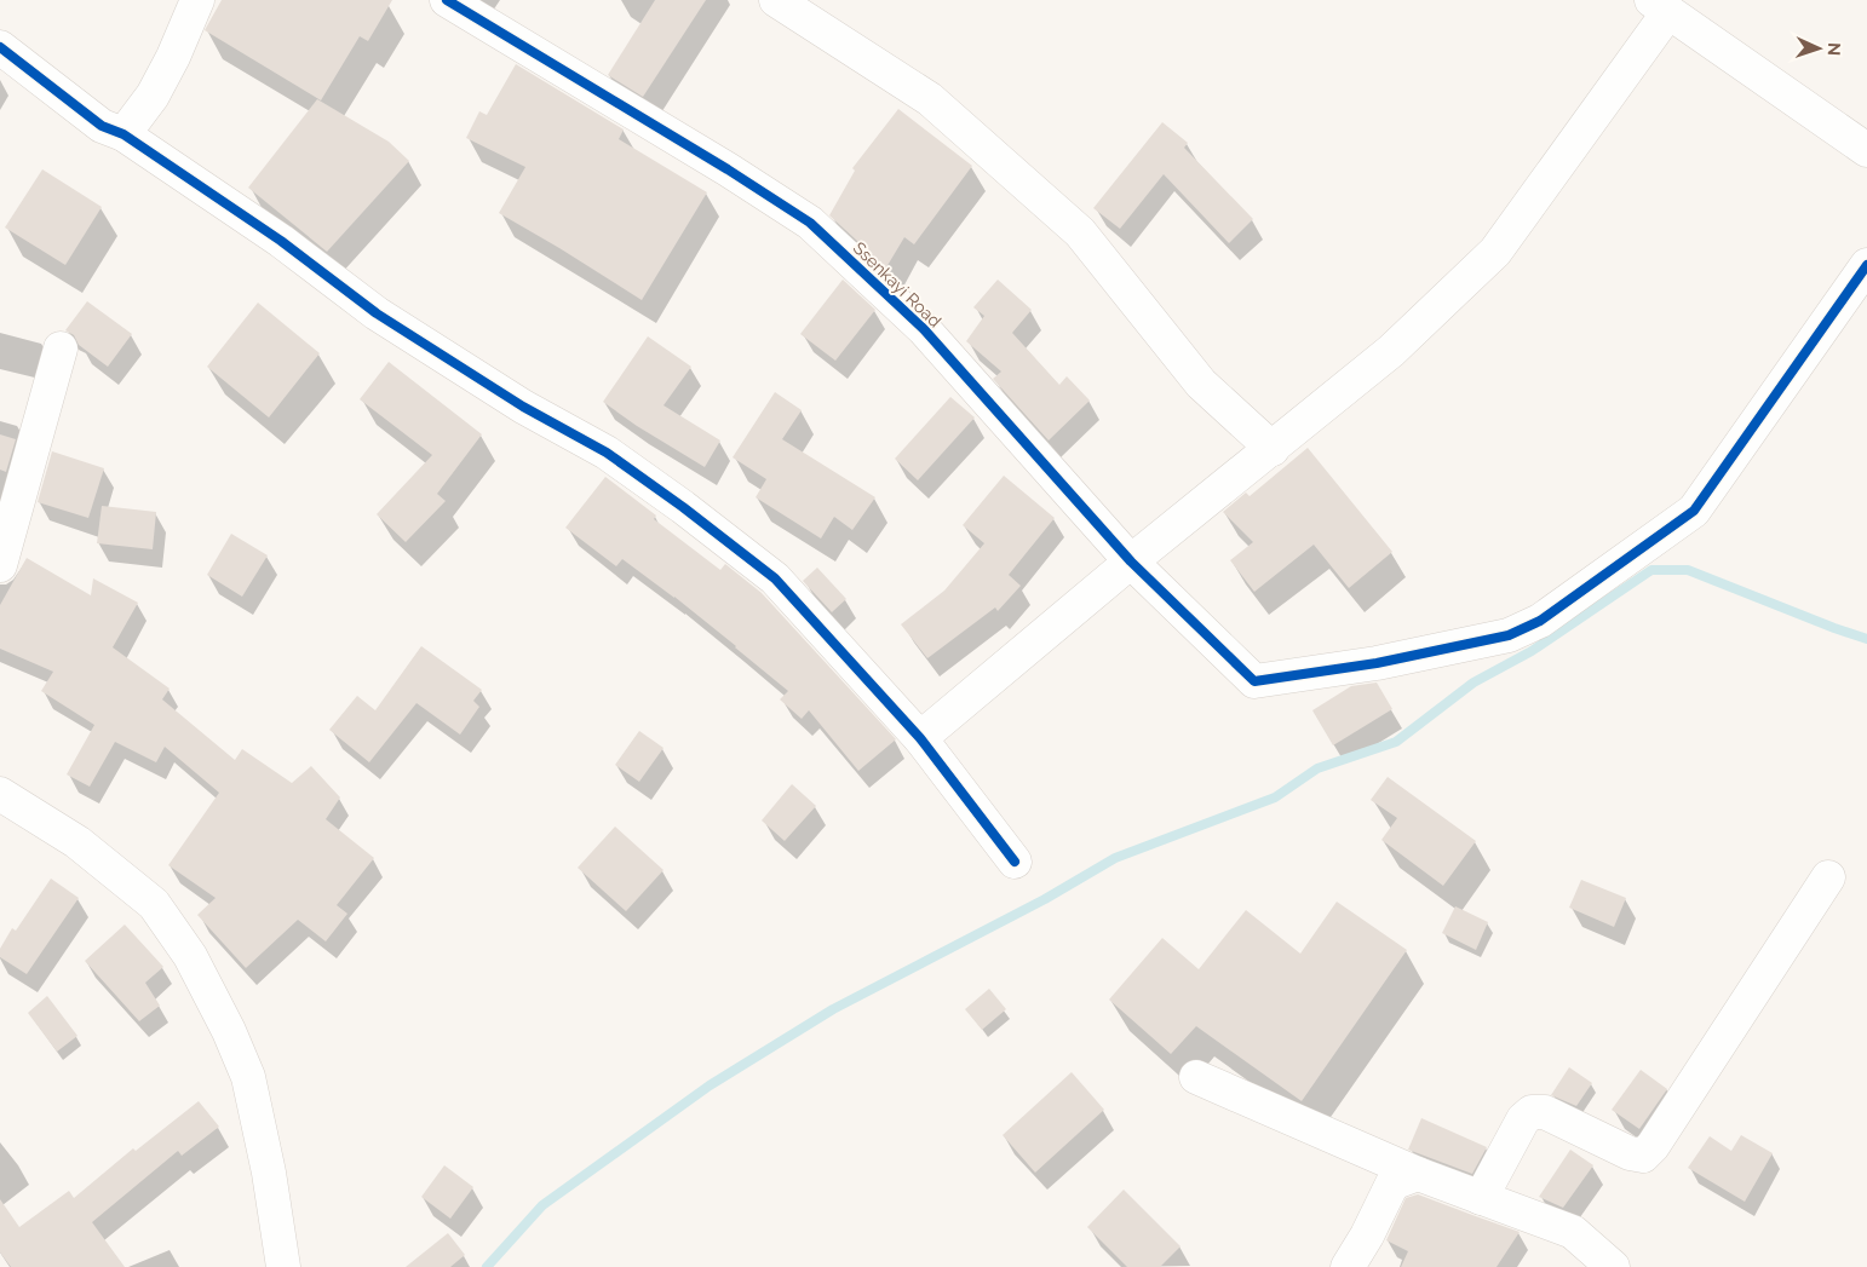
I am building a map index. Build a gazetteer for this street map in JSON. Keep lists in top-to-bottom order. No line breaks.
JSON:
{"streets":{"street":["Ssenkayi Road"]},"north":"right"}
